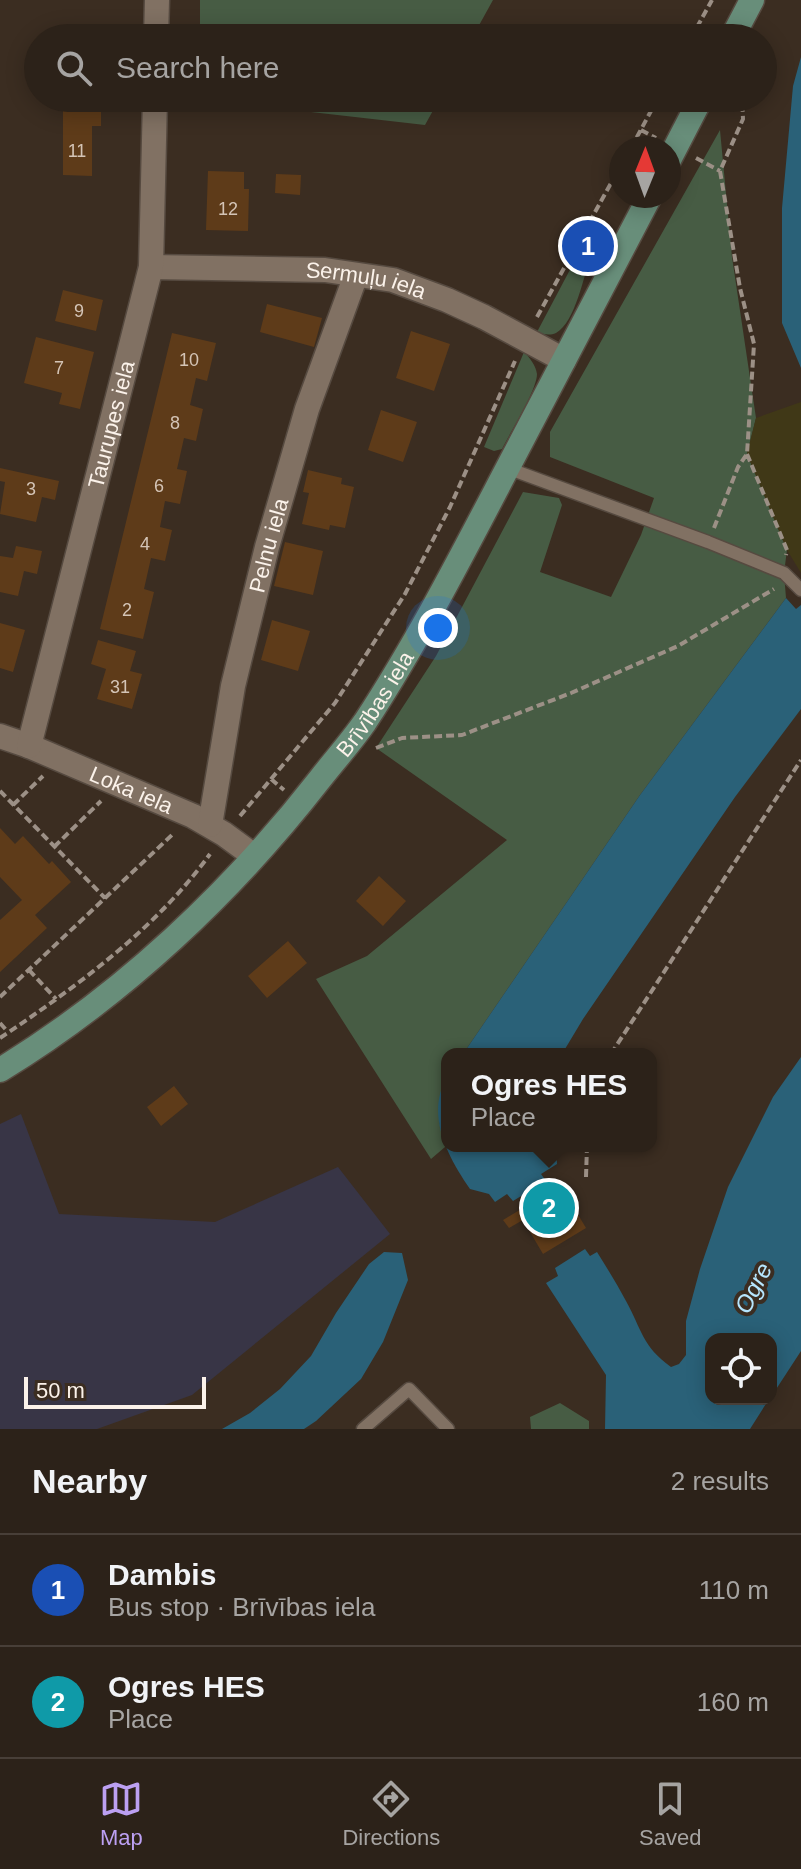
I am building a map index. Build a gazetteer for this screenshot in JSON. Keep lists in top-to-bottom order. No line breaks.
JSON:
{"streets":{"main road":["Brīvības iela"],"street":["Sermuļu iela","Taurupes iela","Pelnu iela","Loka iela"]},"crossings":[["Sermuļu iela","Taurupes iela"],["Sermuļu iela","Pelnu iela"],["Sermuļu iela","Brīvības iela"],["Taurupes iela","Loka iela"],["Pelnu iela","Loka iela"],["Brīvības iela","Loka iela"]],"water":["Ogre"],"house_numbers":["11","12","9","10","7","8","6","3","4","2","31"],"scale_bar":"50 m","north":"top","page":{"search":"Search here","pins":["1","2"],"popup":["Ogres HES","Place"],"scale":"50 m","heading":["Nearby","2 results"],"list":[{"mark":"1","name":"Dambis","note":"Bus stop · Brīvības iela","value":"110 m"},{"mark":"2","name":"Ogres HES","note":"Place","value":"160 m"}],"nav":["Map","Directions","Saved"]}}
